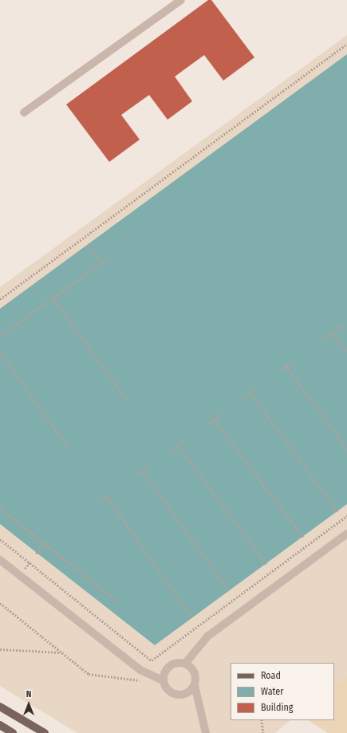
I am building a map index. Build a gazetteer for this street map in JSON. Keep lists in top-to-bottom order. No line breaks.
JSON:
{"legend":["Road","Water","Building"],"north":"top"}
